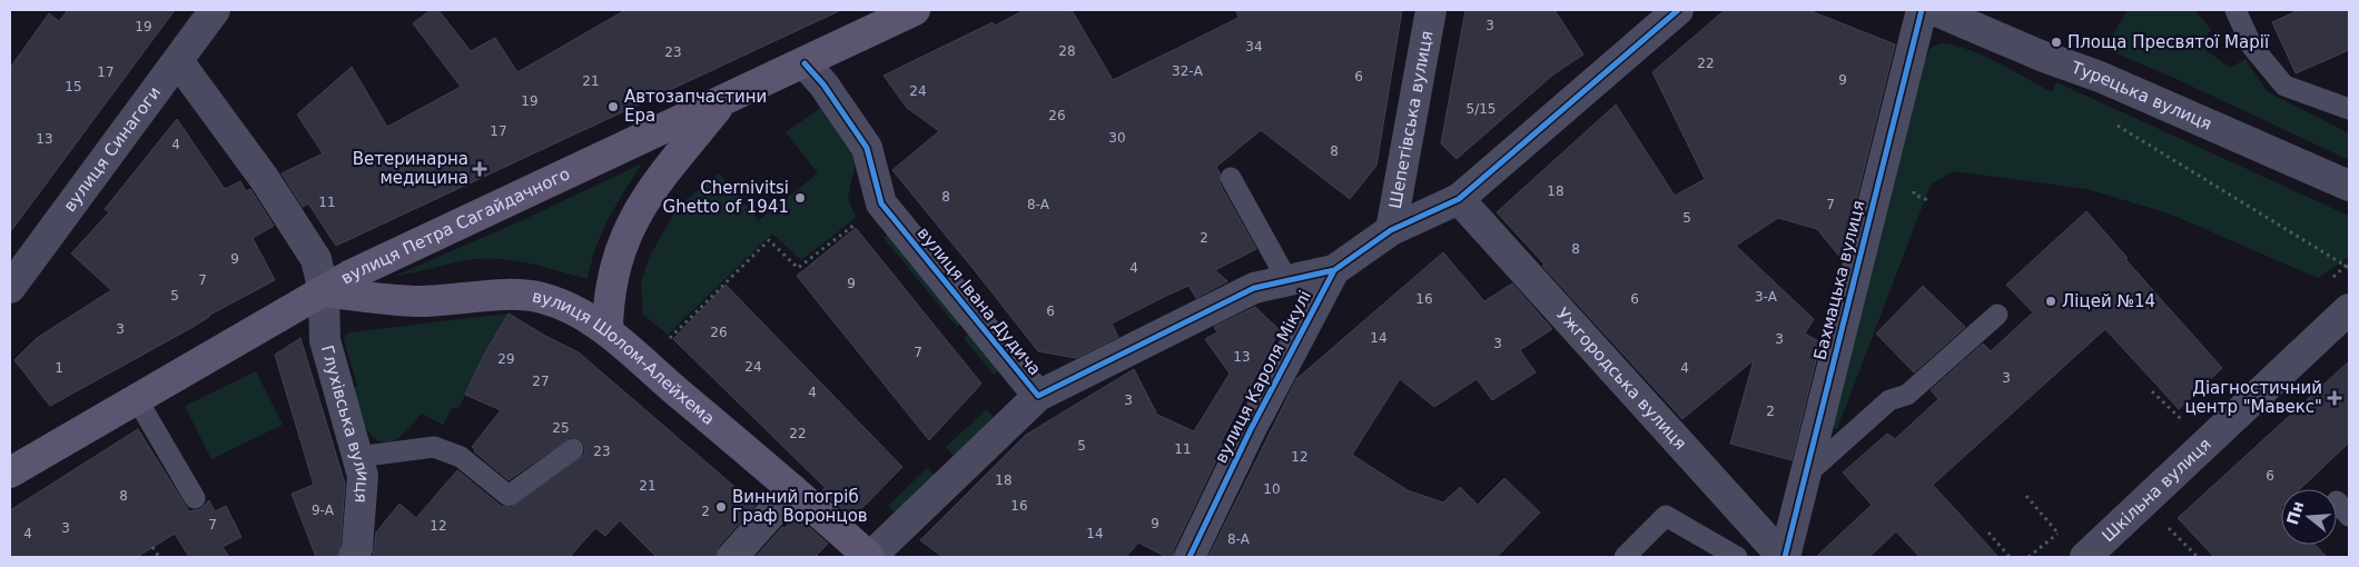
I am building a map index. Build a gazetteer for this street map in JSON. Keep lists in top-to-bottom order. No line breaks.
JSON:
{"streets":{"main road":["вулиця Петра Сагайдачного","вулиця Шолом-Алейхема"],"street":["Турецька вулиця","Шепетівська вулиця","вулиця Синагоги","Бахмацька вулиця","вулиця Івана Дудича","вулиця Кароля Мікулі","Ужгородська вулиця","Глухівська вулиця","Шкільна вулиця"]},"crossings":[["Шепетівська вулиця","вулиця Кароля Мікулі"],["вулиця Синагоги","Глухівська вулиця"],["вулиця Петра Сагайдачного","вулиця Івана Дудича"],["вулиця Петра Сагайдачного","вулиця Шолом-Алейхема"],["вулиця Петра Сагайдачного","Глухівська вулиця"],["Бахмацька вулиця","Ужгородська вулиця"],["вулиця Івана Дудича","вулиця Кароля Мікулі"],["вулиця Шолом-Алейхема","Глухівська вулиця"],["вулиця Кароля Мікулі","Ужгородська вулиця"]],"places":{"other":["Площа Пресвятої Марії","Автозапчастини Ера","Chernivitsi Ghetto of 1941","Ліцей №14","Винний погріб Граф Воронцов"],"health":["Ветеринарна медицина","Діагностичний центр \"Мавекс\""]},"house_numbers":["3","19","34","28","23","22","32-А","17","6","9","21","15","24","19","5/15","26","17","30","13","4","8","18","8","11","8-А","7","5","2","8","9","4","7","9","5","3-А","16","6","6","3","26","14","3","3","7","13","29","24","1","4","3","27","4","3","2","25","22","5","11","23","12","6","18","21","10","8","16","9-А","2","9","7","12","3","4","14","8-А"],"north":"left"}
